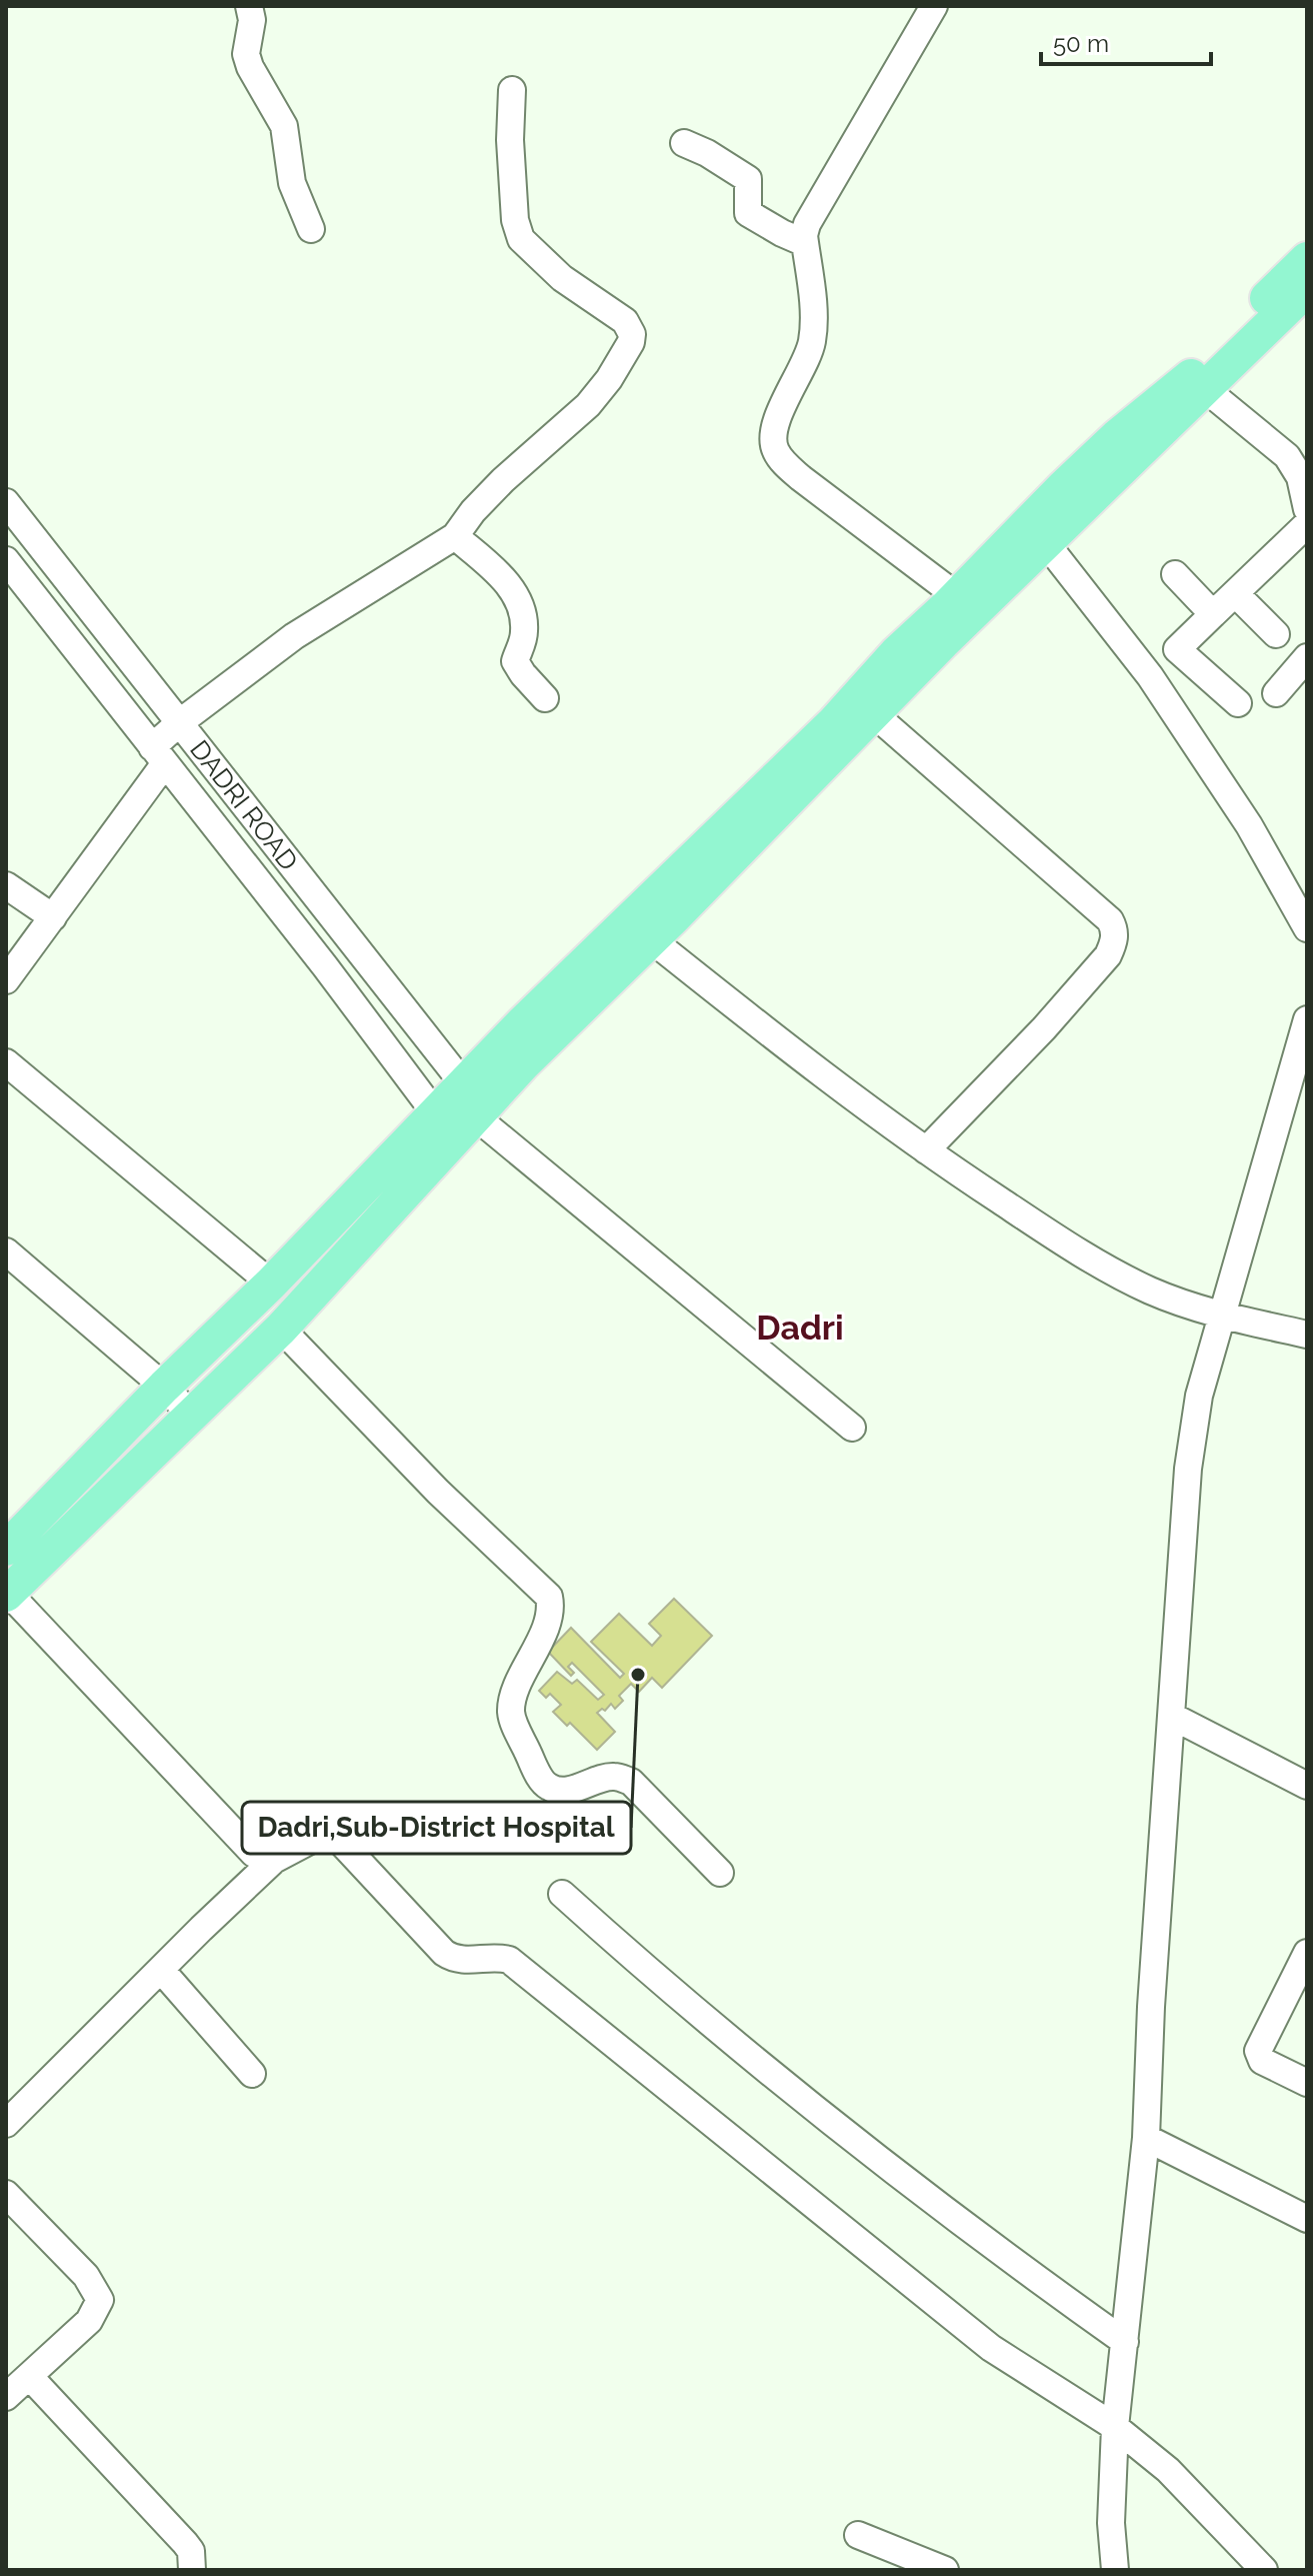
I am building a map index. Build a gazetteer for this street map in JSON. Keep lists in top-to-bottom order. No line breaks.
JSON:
{"streets":{"street":["DADRI ROAD"]},"districts":["Dadri"],"places":["Dadri,Sub-District Hospital"],"scale_bar":"50 m"}
